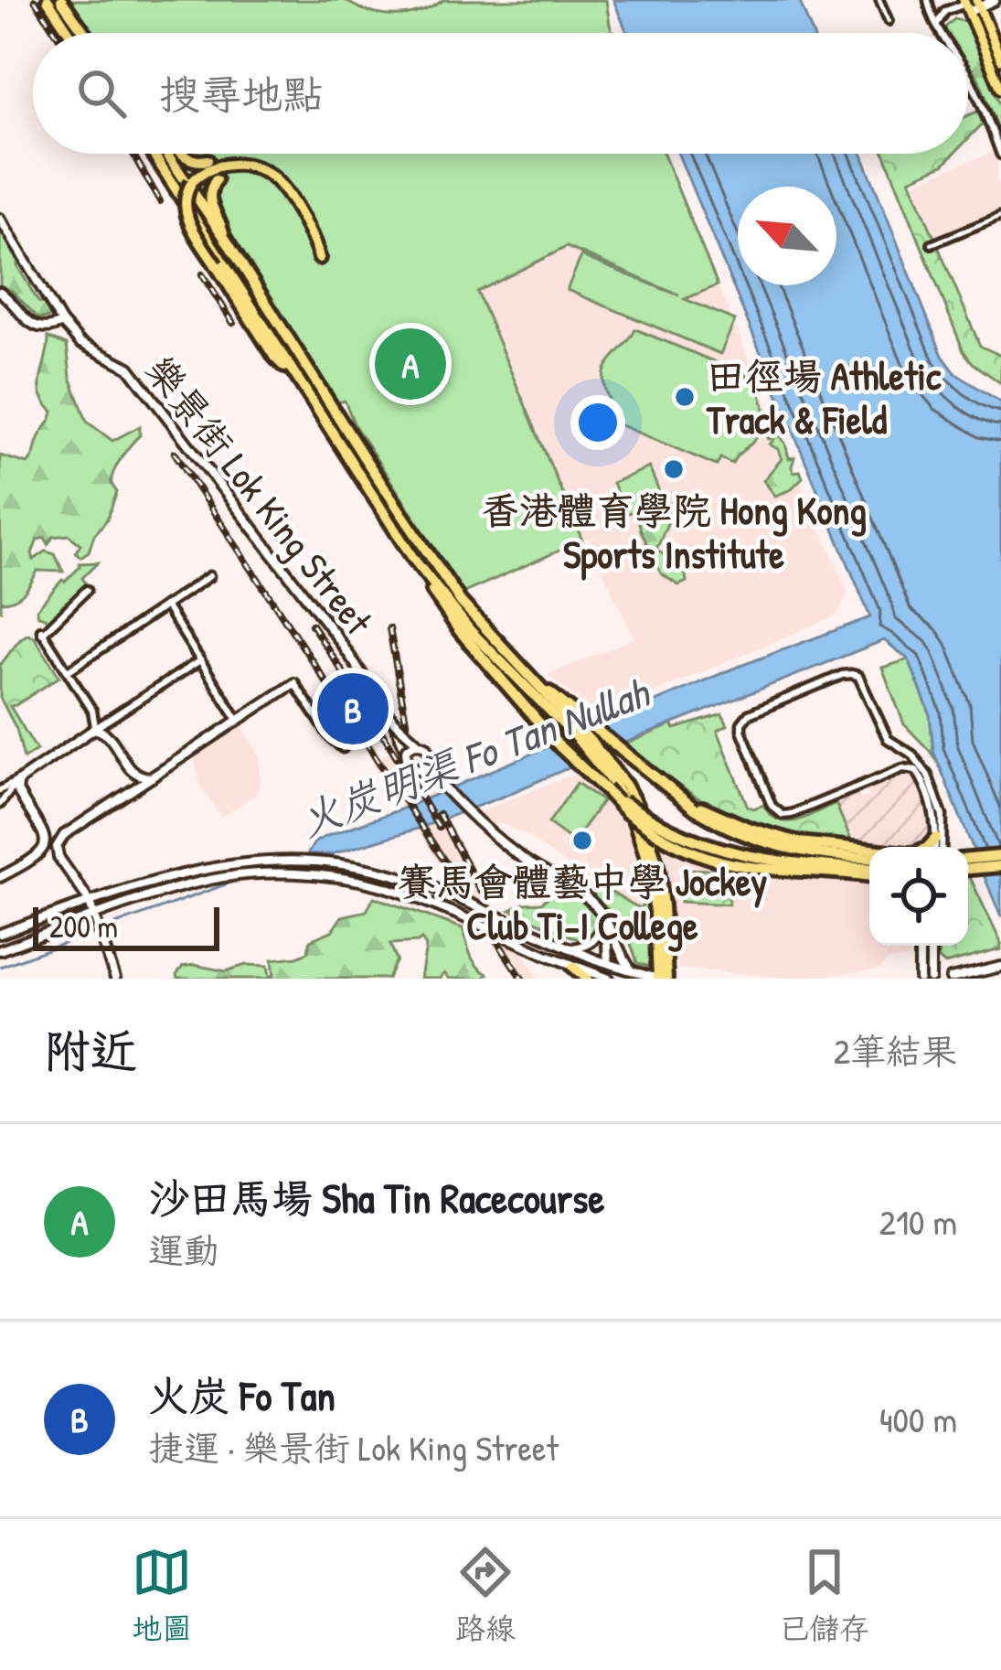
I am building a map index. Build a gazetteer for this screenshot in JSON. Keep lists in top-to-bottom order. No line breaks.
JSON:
{"streets":{"street":["樂景街 Lok King Street"]},"water":["火炭明渠 Fo Tan Nullah"],"places":["田徑場 Athletic Track & Field","香港體育學院 Hong Kong Sports Institute","賽馬會體藝中學 Jockey Club Ti-I College"],"scale_bar":"200 m","north":"top left","page":{"search":"搜尋地點","pins":["A","B"],"scale":"200 m","heading":["附近","2筆結果"],"list":[{"mark":"A","name":"沙田馬場 Sha Tin Racecourse","note":"運動","value":"210 m"},{"mark":"B","name":"火炭 Fo Tan","note":"捷運 · 樂景街 Lok King Street","value":"400 m"}],"nav":["地圖","路線","已儲存"]}}
